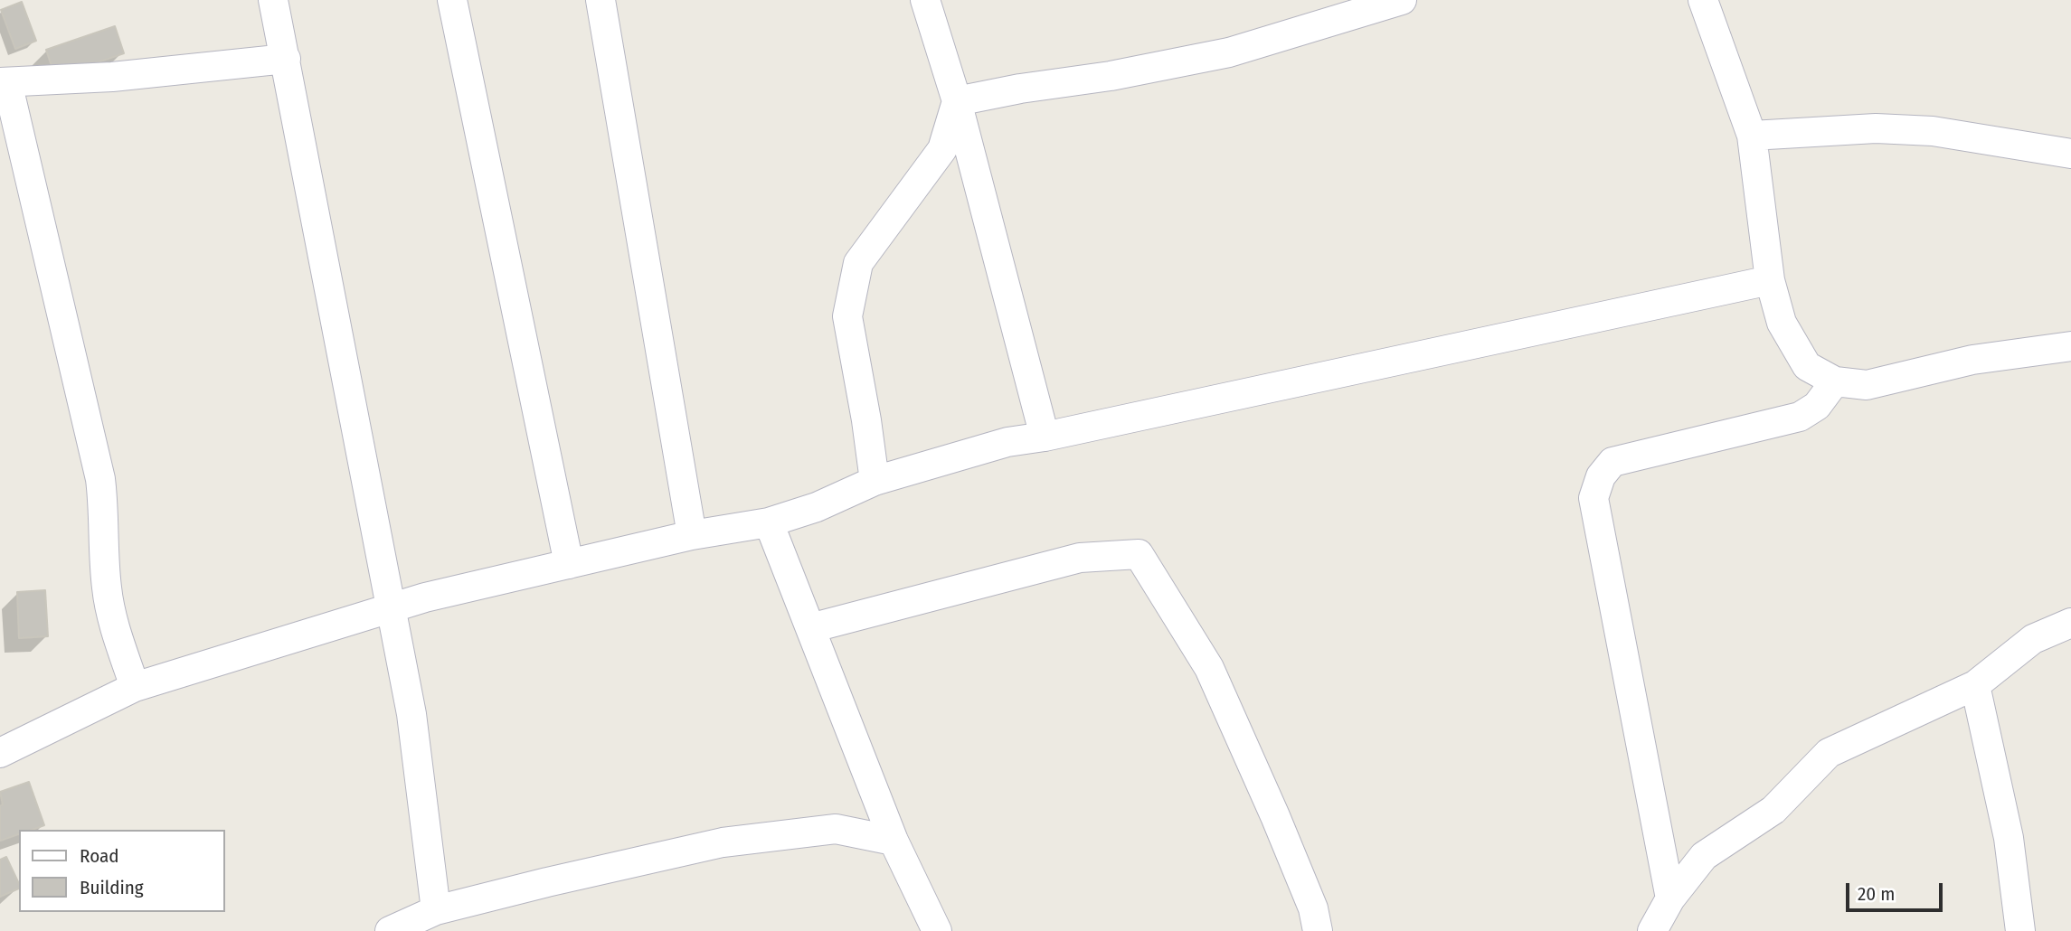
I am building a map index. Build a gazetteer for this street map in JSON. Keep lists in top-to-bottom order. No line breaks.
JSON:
{"legend":["Road","Building"],"scale_bar":"20 m"}
